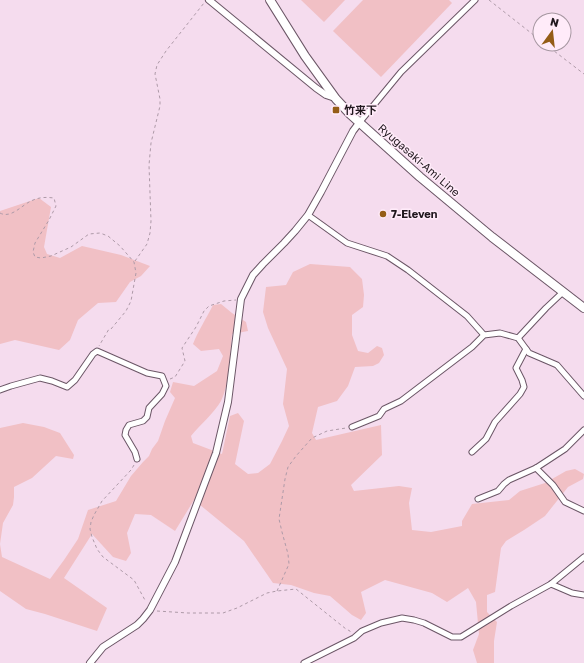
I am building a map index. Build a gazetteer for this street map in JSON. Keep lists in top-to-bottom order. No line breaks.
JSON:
{"streets":{"main road":["Ryugasaki-Ami Line"]},"places":{"transit":["竹来下"],"other":["7-Eleven"]},"north":"top"}
